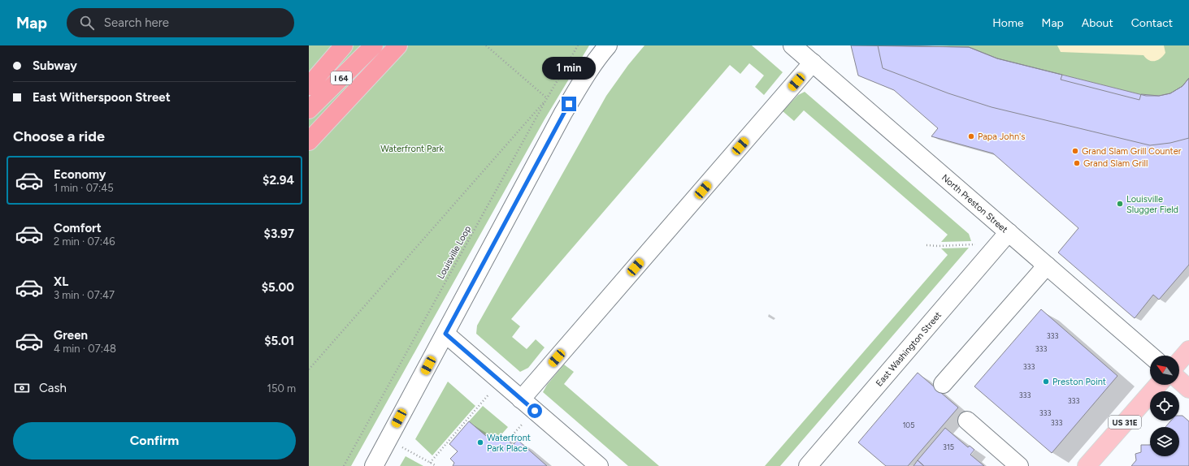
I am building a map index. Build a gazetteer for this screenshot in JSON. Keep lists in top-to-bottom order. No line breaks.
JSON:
{"streets":{"highway":["I 64"],"main road":["US 31E"],"street":["North Preston Street","East Washington Street"],"path":["Louisville Loop"]},"crossings":[["North Preston Street","East Washington Street"]],"parks":["Waterfront Park"],"places":["Papa John's","Grand Slam Grill Counter","Grand Slam Grill","Louisville Slugger Field","Preston Point","Waterfront Park Place"],"house_numbers":["333","333","333","333","333","333","333","105","315"],"north":"top left","page":{"header":"Map","search":"Search here","nav":["Home","Map","About","Contact"],"banner":["Subway","East Witherspoon Street"],"bubble":"1 min","heading":"Choose a ride","list":[{"name":"Economy","note":"1 min · 07:45","value":"$2.94"},{"name":"Comfort","note":"2 min · 07:46","value":"$3.97"},{"name":"XL","note":"3 min · 07:47","value":"$5.00"},{"name":"Green","note":"4 min · 07:48","value":"$5.01"}],"pay":["Cash","150 m"],"buttons":"Confirm"}}
